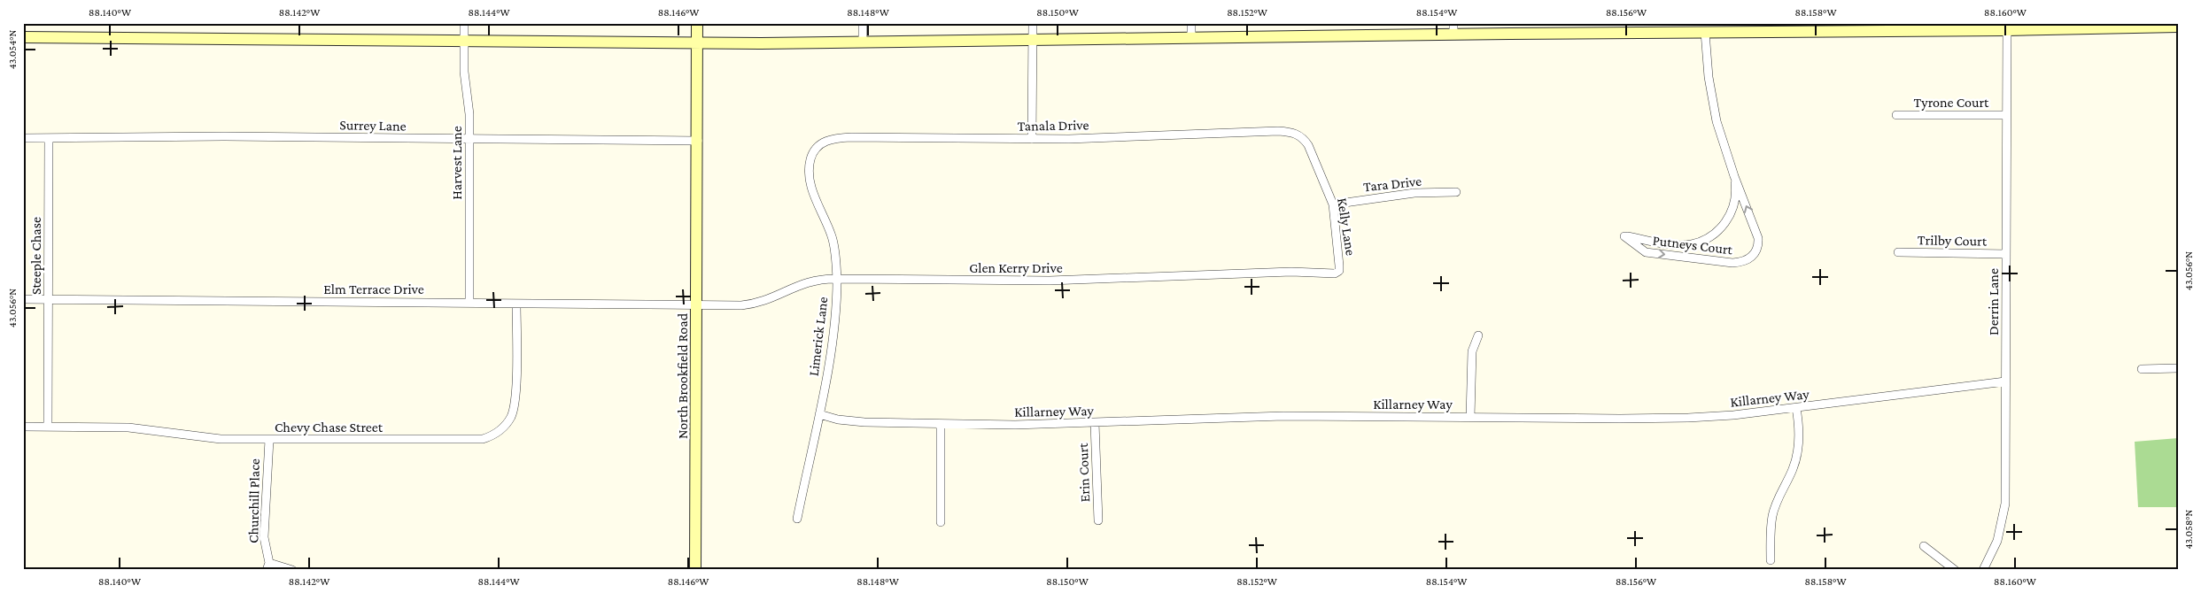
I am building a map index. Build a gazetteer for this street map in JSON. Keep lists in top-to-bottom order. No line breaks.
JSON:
{"streets":{"street":["Tyrone Court","Surrey Lane","Tanala Drive","Harvest Lane","Tara Drive","Kelly Lane","Trilby Court","Putneys Court","Steeple Chase","Glen Kerry Drive","Elm Terrace Drive","Derrin Lane","Limerick Lane","North Brookfield Road","Killarney Way","Chevy Chase Street","Erin Court","Churchill Place"]},"crossings":[["Tyrone Court","Derrin Lane"],["Surrey Lane","Harvest Lane"],["Surrey Lane","Steeple Chase"],["Surrey Lane","North Brookfield Road"],["Tanala Drive","Kelly Lane"],["Tanala Drive","Limerick Lane"],["Harvest Lane","Elm Terrace Drive"],["Tara Drive","Kelly Lane"],["Kelly Lane","Glen Kerry Drive"],["Trilby Court","Derrin Lane"],["Steeple Chase","Elm Terrace Drive"],["Steeple Chase","Chevy Chase Street"],["Glen Kerry Drive","Elm Terrace Drive"],["Glen Kerry Drive","Limerick Lane"],["Glen Kerry Drive","North Brookfield Road"],["Elm Terrace Drive","North Brookfield Road"],["Elm Terrace Drive","Chevy Chase Street"],["Derrin Lane","Killarney Way"],["Limerick Lane","Killarney Way"],["Killarney Way","Erin Court"],["Chevy Chase Street","Churchill Place"]],"coordinates":["88.140°W","88.142°W","88.144°W","88.146°W","88.148°W","88.150°W","88.152°W","88.154°W","88.156°W","88.158°W","88.160°W","43.054°N","43.056°N","43.058°N"]}
